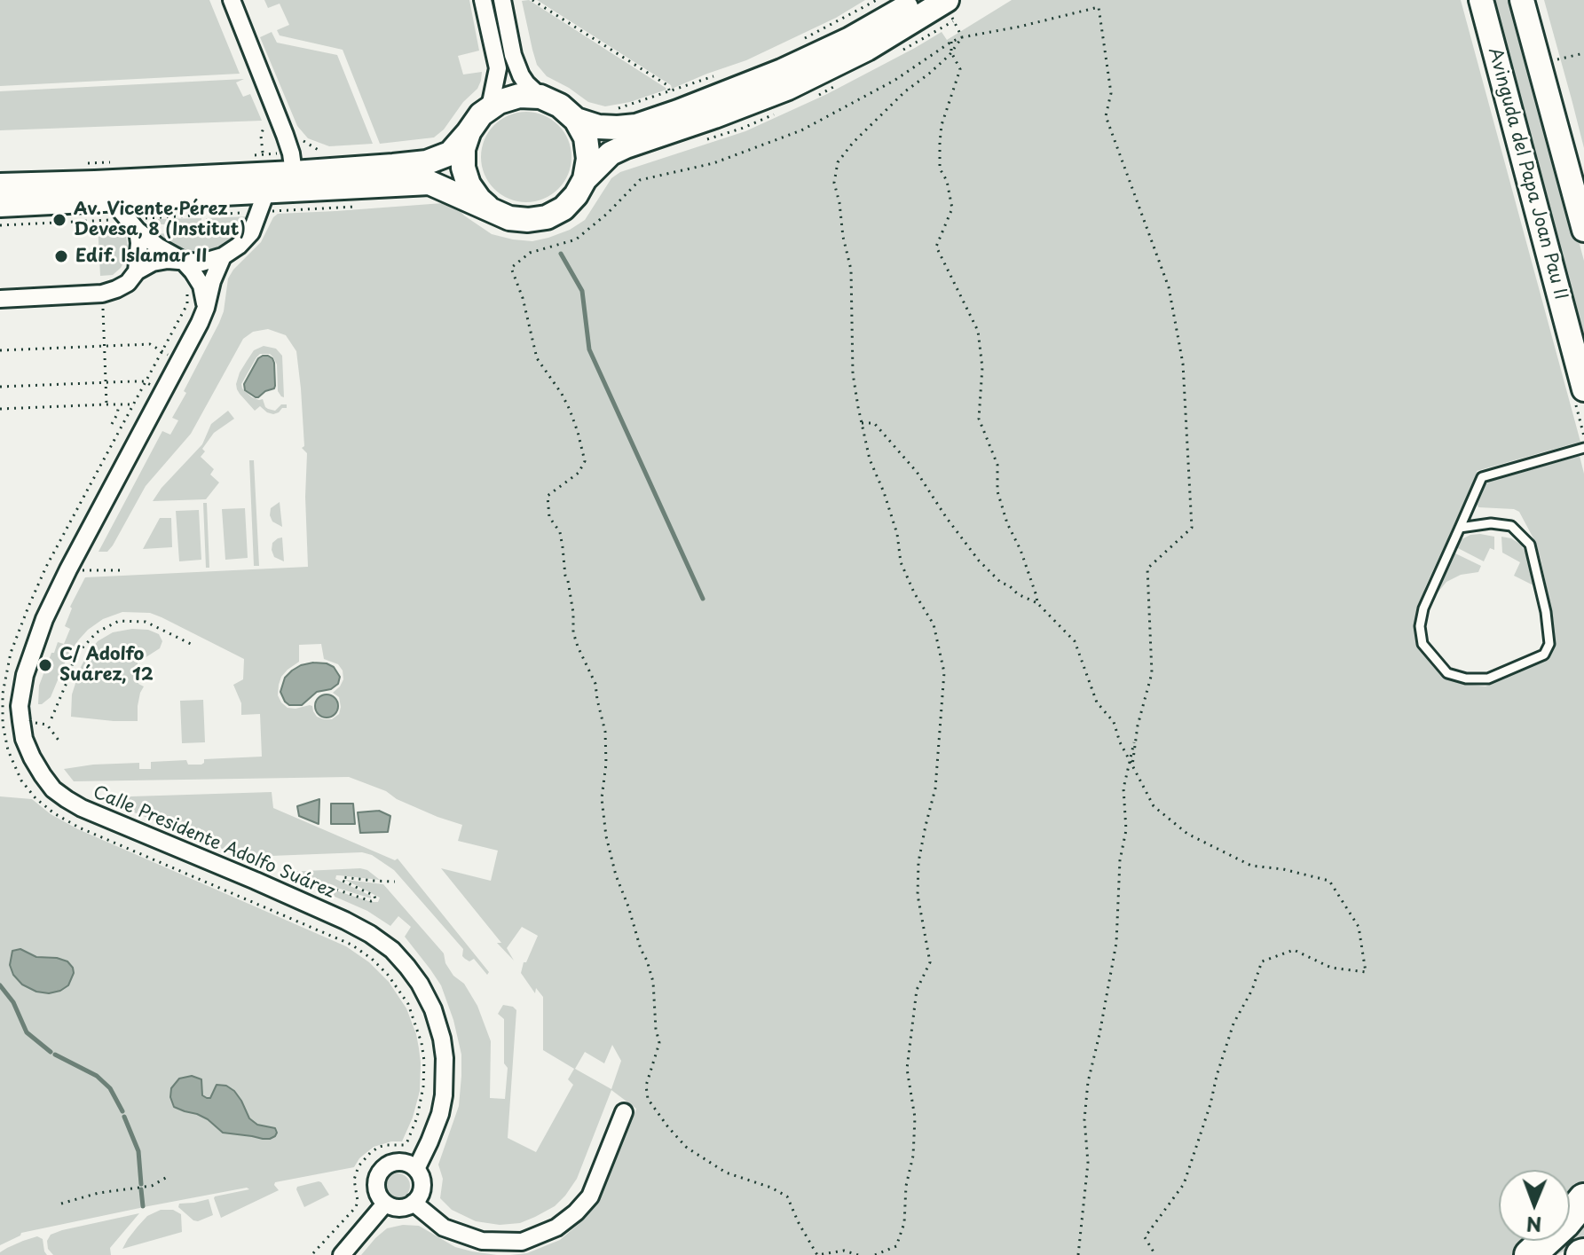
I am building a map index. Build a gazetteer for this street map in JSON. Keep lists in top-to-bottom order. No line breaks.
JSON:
{"streets":{"main road":["Avinguda del Papa Joan Pau II"],"street":["Calle Presidente Adolfo Suárez"]},"places":["Av. Vicente Pérez Devesa, 8 (Institut)","Edif. Islamar II","C/ Adolfo Suárez, 12"],"north":"bottom"}
